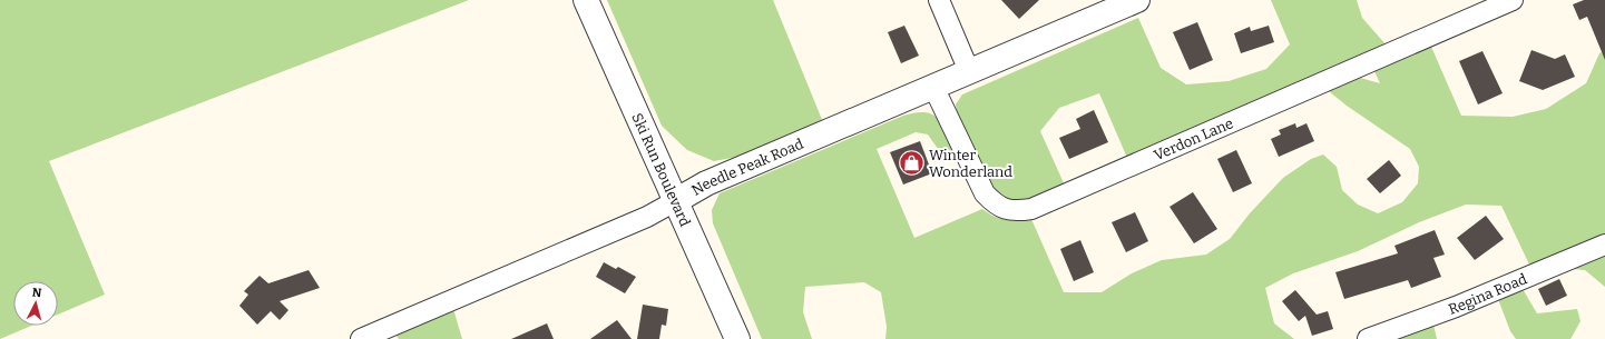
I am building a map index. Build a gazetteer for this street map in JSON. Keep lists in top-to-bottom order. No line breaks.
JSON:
{"streets":{"street":["Verdon Lane","Needle Peak Road","Ski Run Boulevard","Regina Road"]},"crossings":[["Verdon Lane","Needle Peak Road"],["Needle Peak Road","Ski Run Boulevard"]],"places":{"shop":["Winter Wonderland"]},"north":"top"}
